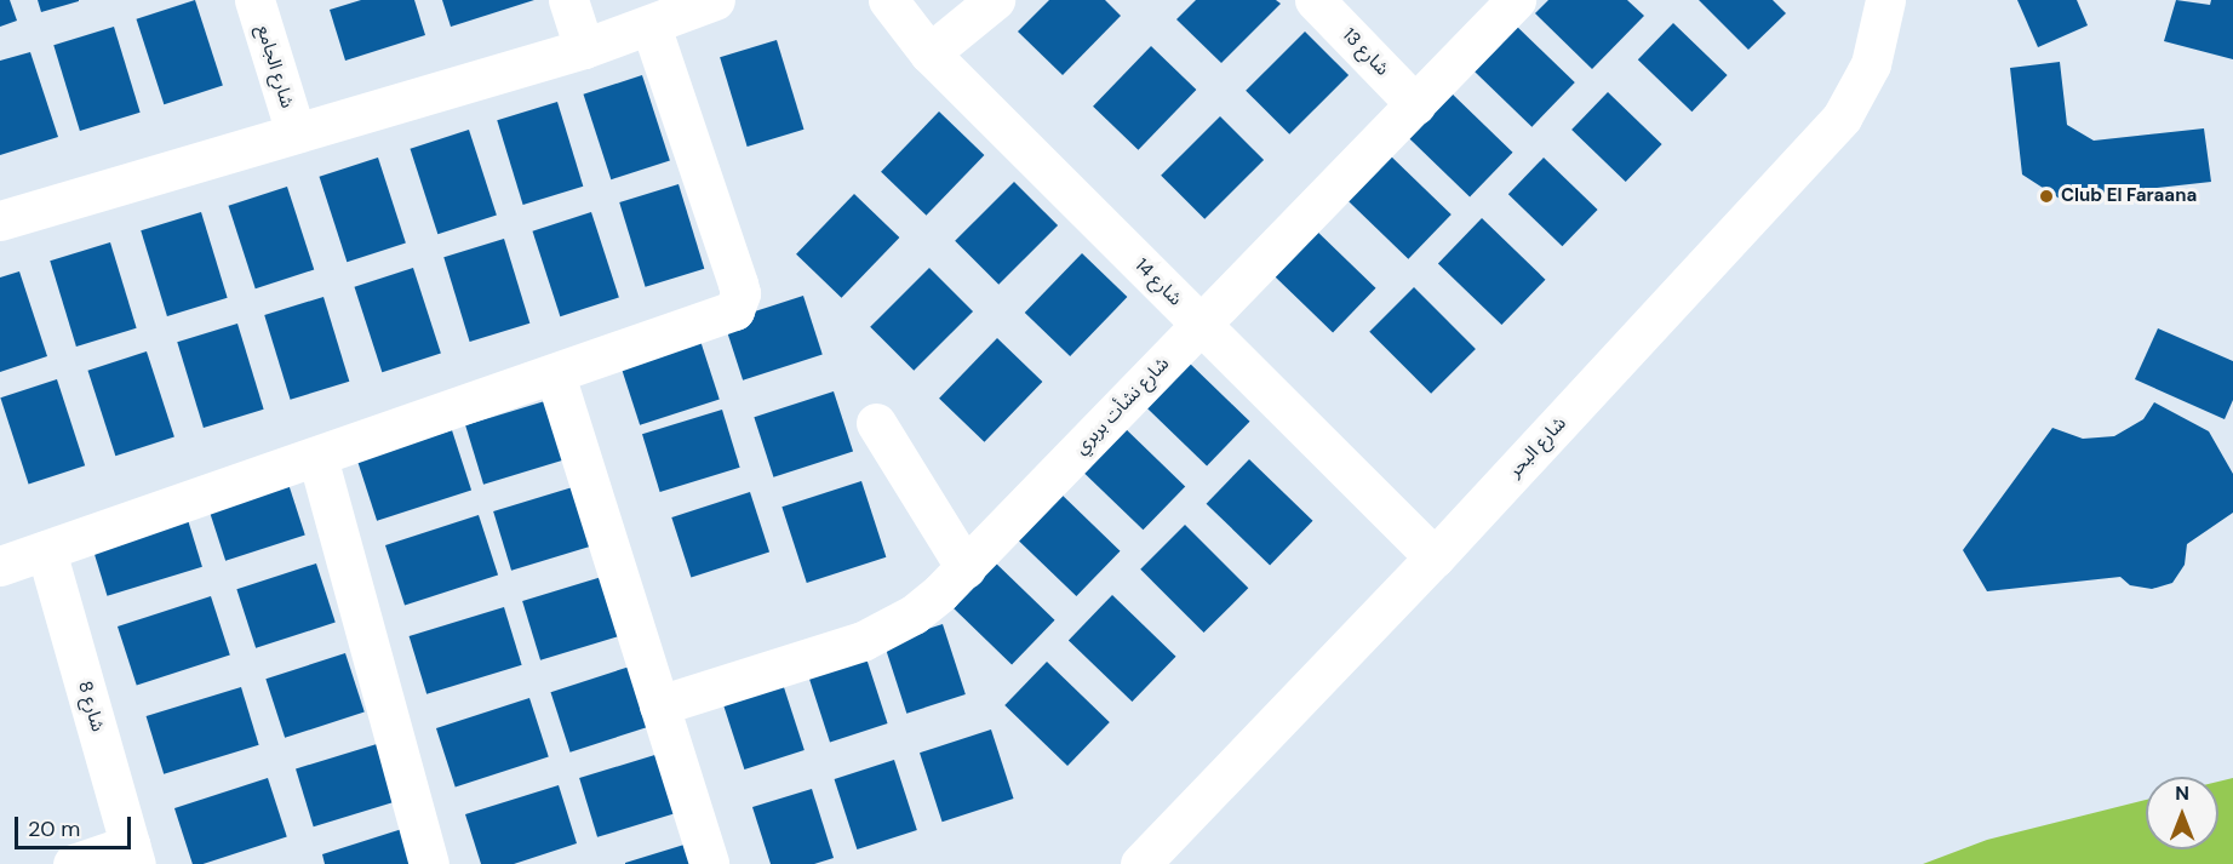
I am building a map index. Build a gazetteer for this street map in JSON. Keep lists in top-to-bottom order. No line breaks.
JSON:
{"streets":{"street":["شارع 13","شارع الجامع","شارع 14","شارع نشأت بربري","شارع البحر","شارع 8"]},"crossings":[["شارع 13","شارع نشأت بربري"],["شارع 14","شارع نشأت بربري"],["شارع 14","شارع البحر"]],"places":["Club El Faraana"],"scale_bar":"20 m","north":"top"}
